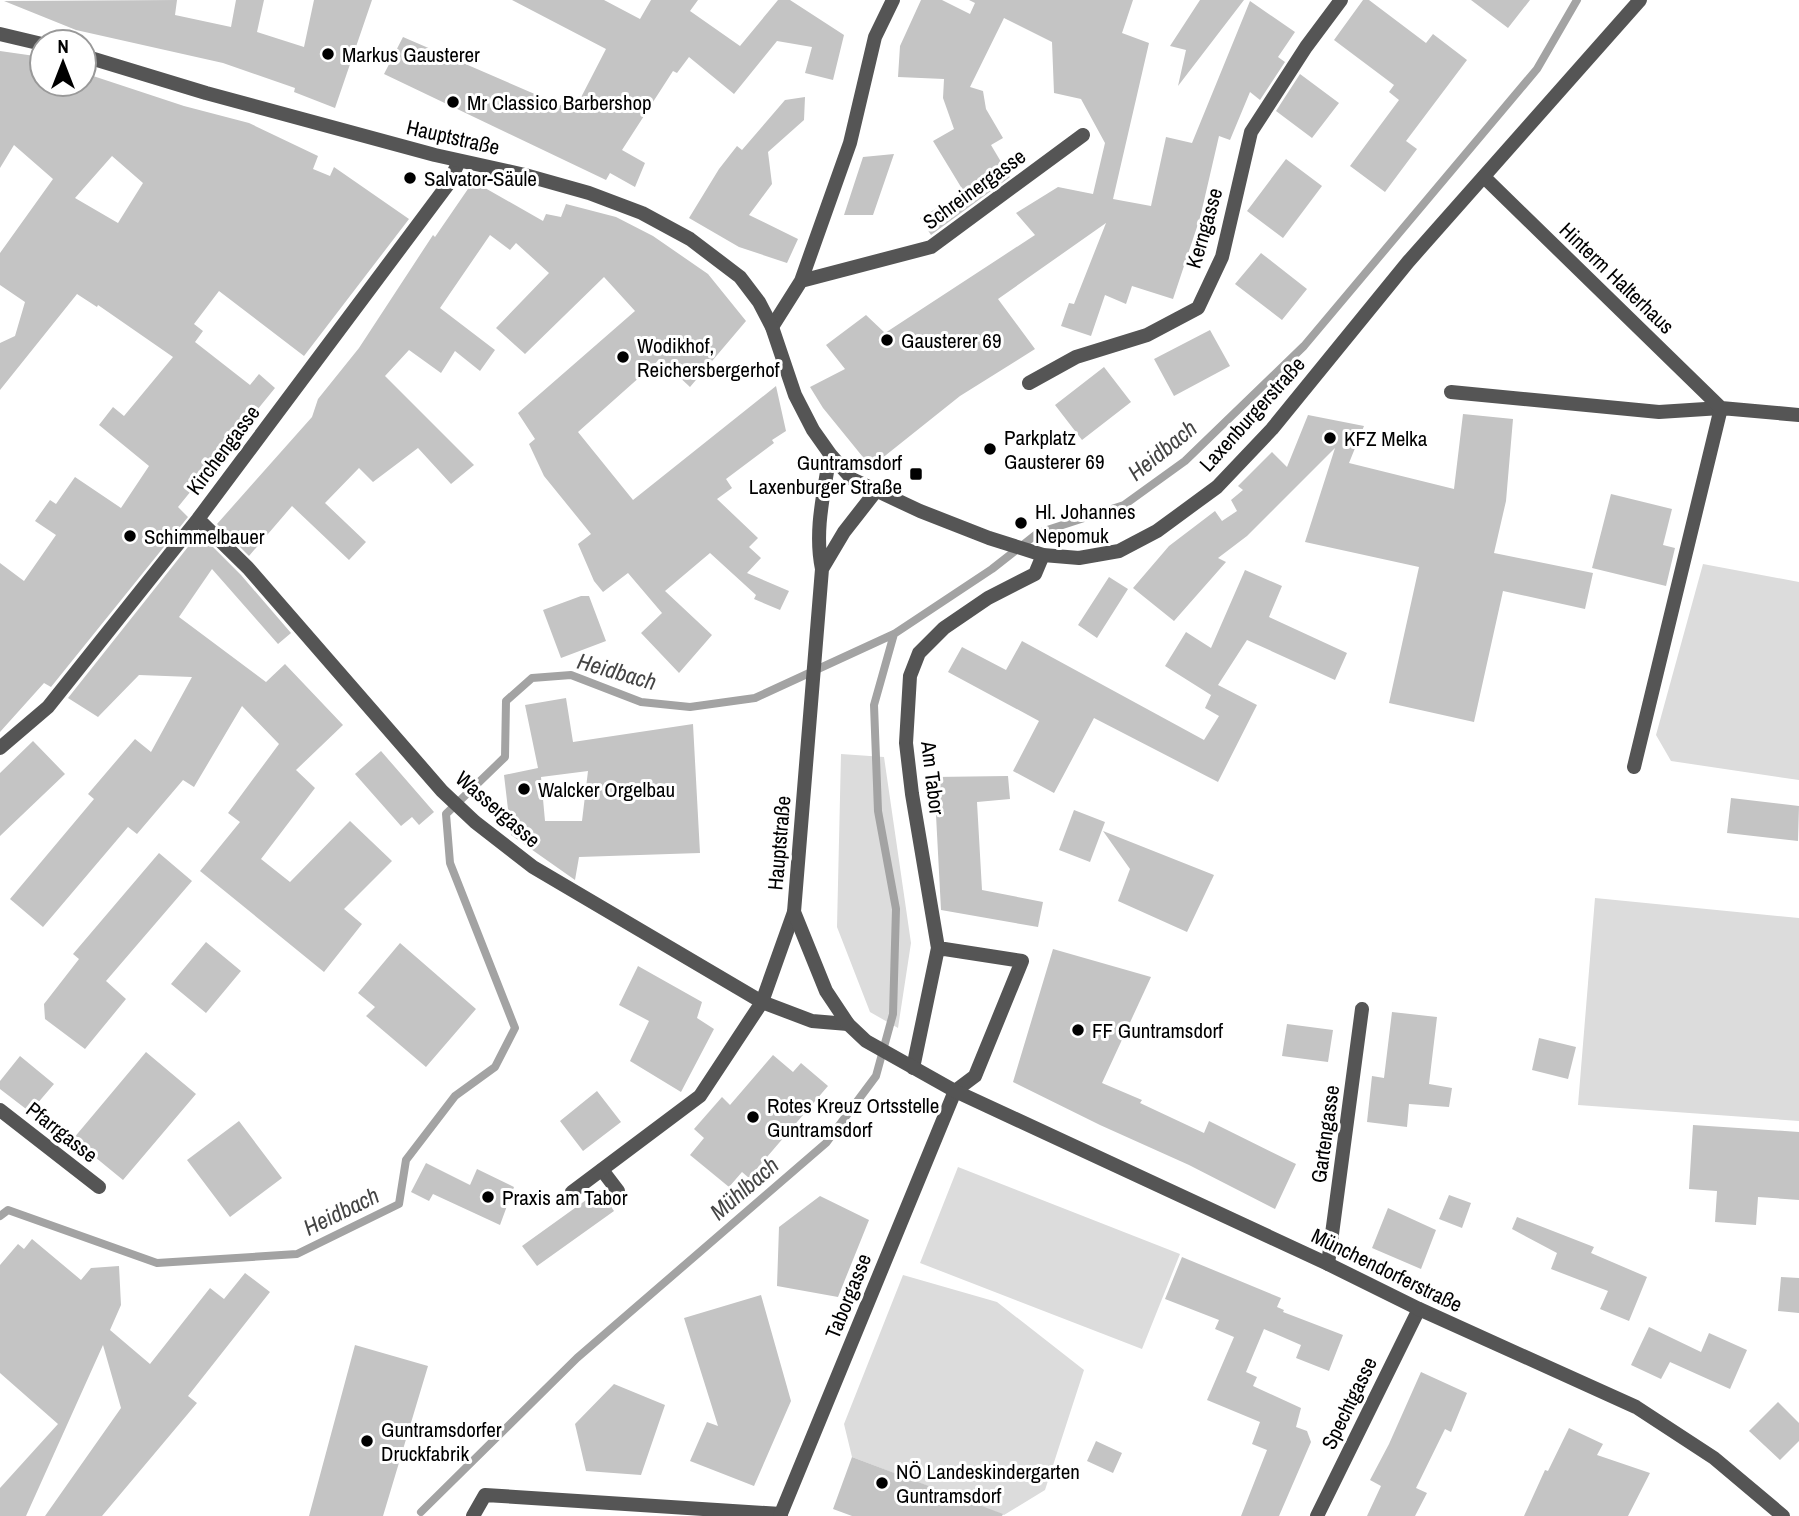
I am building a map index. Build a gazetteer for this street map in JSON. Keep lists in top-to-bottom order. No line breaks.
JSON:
{"streets":{"street":["Hauptstraße","Schreinergasse","Kerngasse","Hinterm Halterhaus","Laxenburgerstraße","Kirchengasse","Am Tabor","Wassergasse","Pfarrgasse","Gartengasse","Münchendorferstraße","Taborgasse","Spechtgasse"]},"crossings":[["Hauptstraße","Laxenburgerstraße"],["Hauptstraße","Kirchengasse"],["Hauptstraße","Am Tabor"],["Hauptstraße","Wassergasse"],["Hauptstraße","Münchendorferstraße"],["Hauptstraße","Taborgasse"],["Hinterm Halterhaus","Laxenburgerstraße"],["Laxenburgerstraße","Am Tabor"],["Kirchengasse","Wassergasse"],["Gartengasse","Münchendorferstraße"],["Münchendorferstraße","Taborgasse"],["Münchendorferstraße","Spechtgasse"]],"water":["Heidbach","Mühlbach"],"places":{"other":["Markus Gausterer","Mr Classico Barbershop","Salvator-Säule","Gausterer 69","Wodikhof, Reichersbergerhof","KFZ Melka","Parkplatz Gausterer 69","Hl. Johannes Nepomuk","Schimmelbauer","Walcker Orgelbau","FF Guntramsdorf","Rotes Kreuz Ortsstelle Guntramsdorf","Praxis am Tabor","Guntramsdorfer Druckfabrik","NÖ Landeskindergarten Guntramsdorf"],"transit":["Guntramsdorf Laxenburger Straße"]},"north":"top"}
